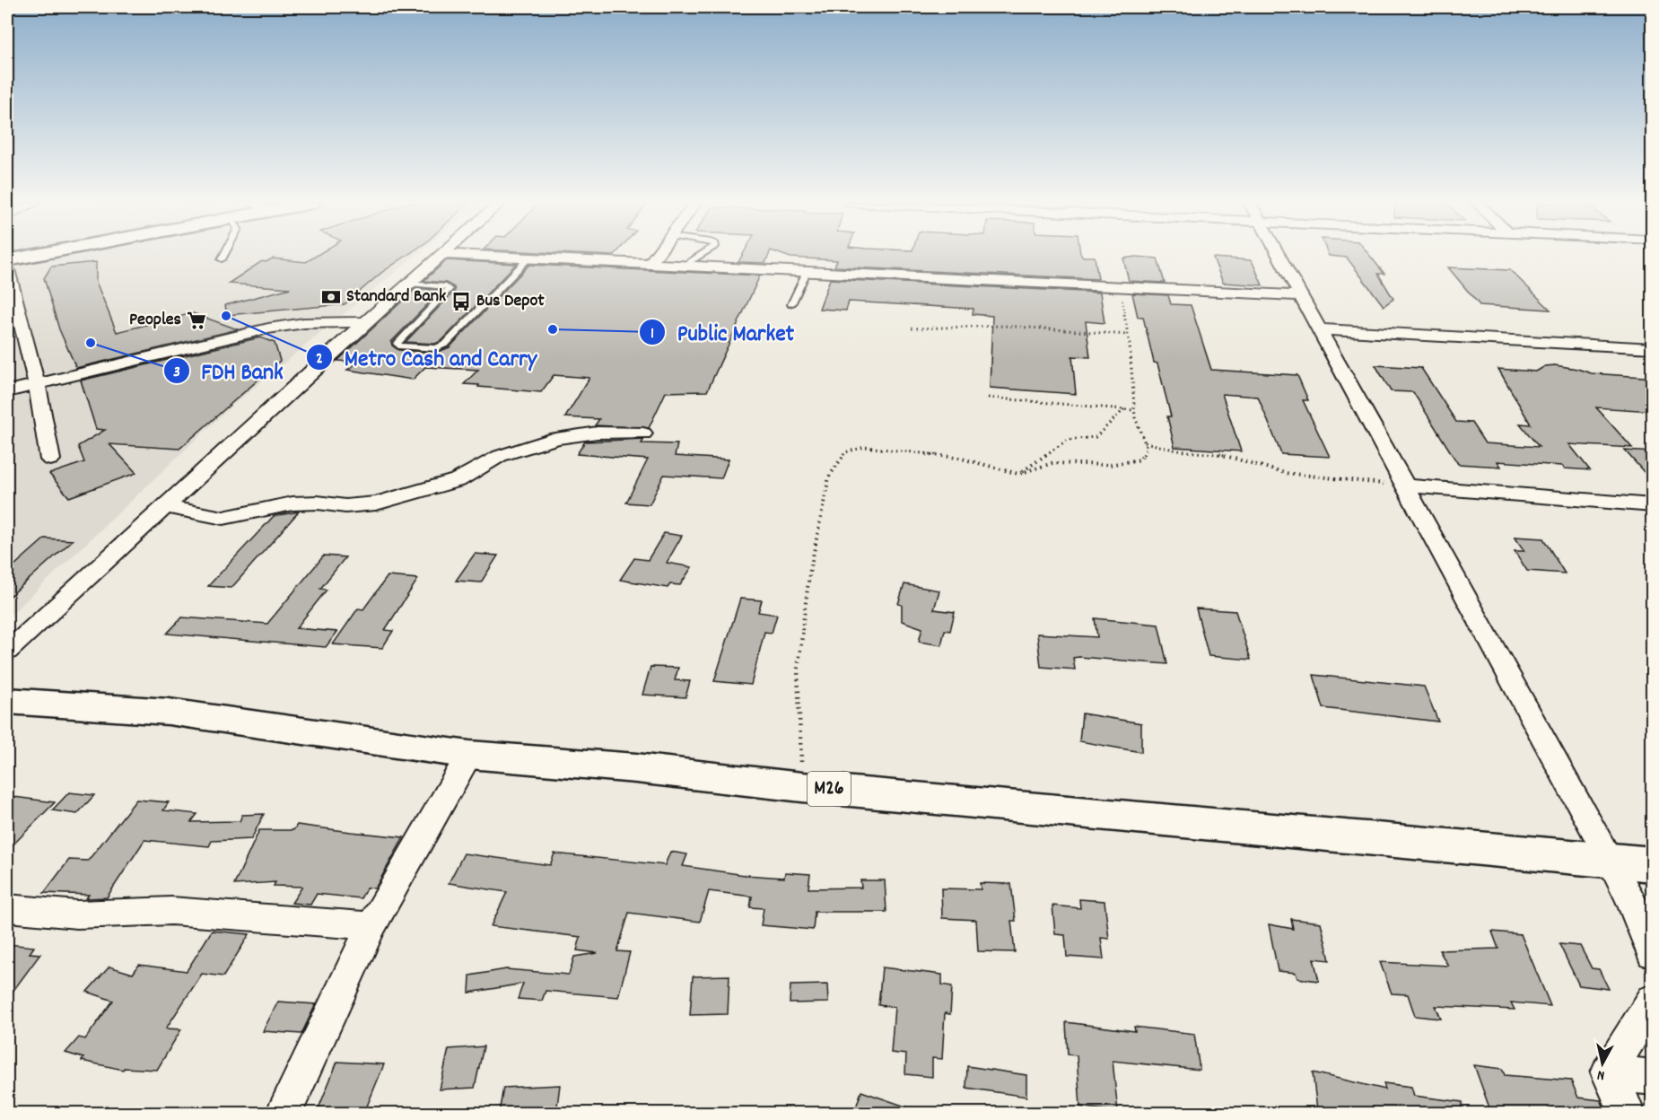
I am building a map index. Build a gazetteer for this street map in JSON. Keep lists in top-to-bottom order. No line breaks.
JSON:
{"streets":{"main road":["M26"]},"places":{"bank":["Standard Bank"],"bus stop":["Bus Depot"],"other":["Metro Cash and Carry","Public Market","FDH Bank"],"supermarket":["Peoples"]},"north":"bottom"}
